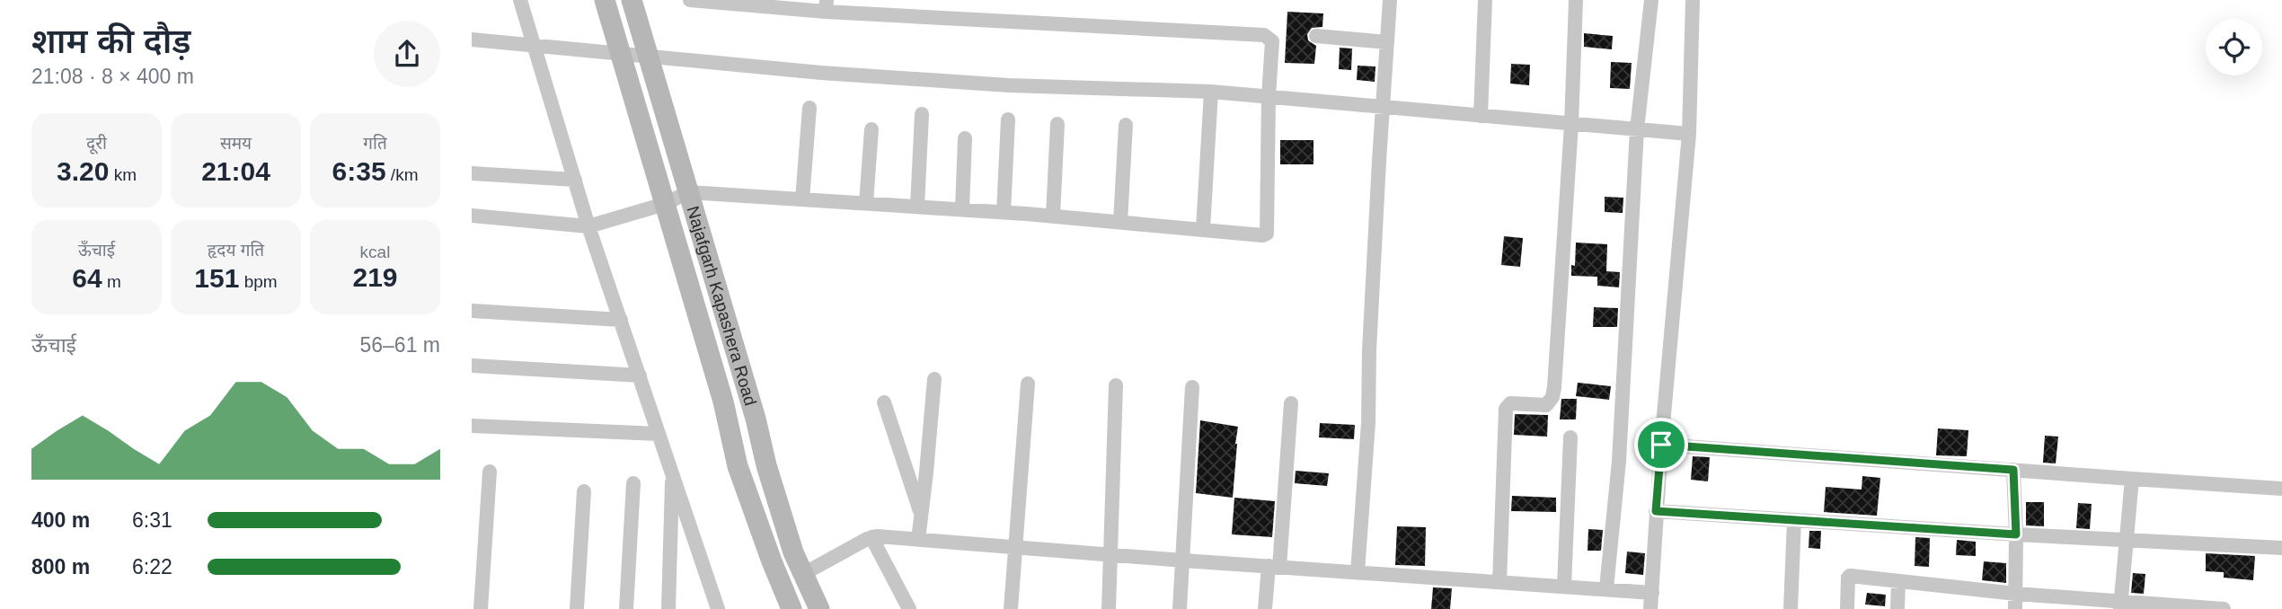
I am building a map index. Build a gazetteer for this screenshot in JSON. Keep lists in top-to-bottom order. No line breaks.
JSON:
{"streets":{"main road":["Najafgarh Kapashera Road"]},"page":{"heading":["शाम की दौड़","21:08 · 8 × 400 m"],"stats":[["दूरी","3.20 km"],["समय","21:04"],["गति","6:35 /km"],["ऊँचाई","64 m"],["हृदय गति","151 bpm"],["kcal","219"]],"chart":["ऊँचाई","56–61 m"],"list":[{"name":"400 m","note":"6:31"},{"name":"800 m","note":"6:22"}]}}
